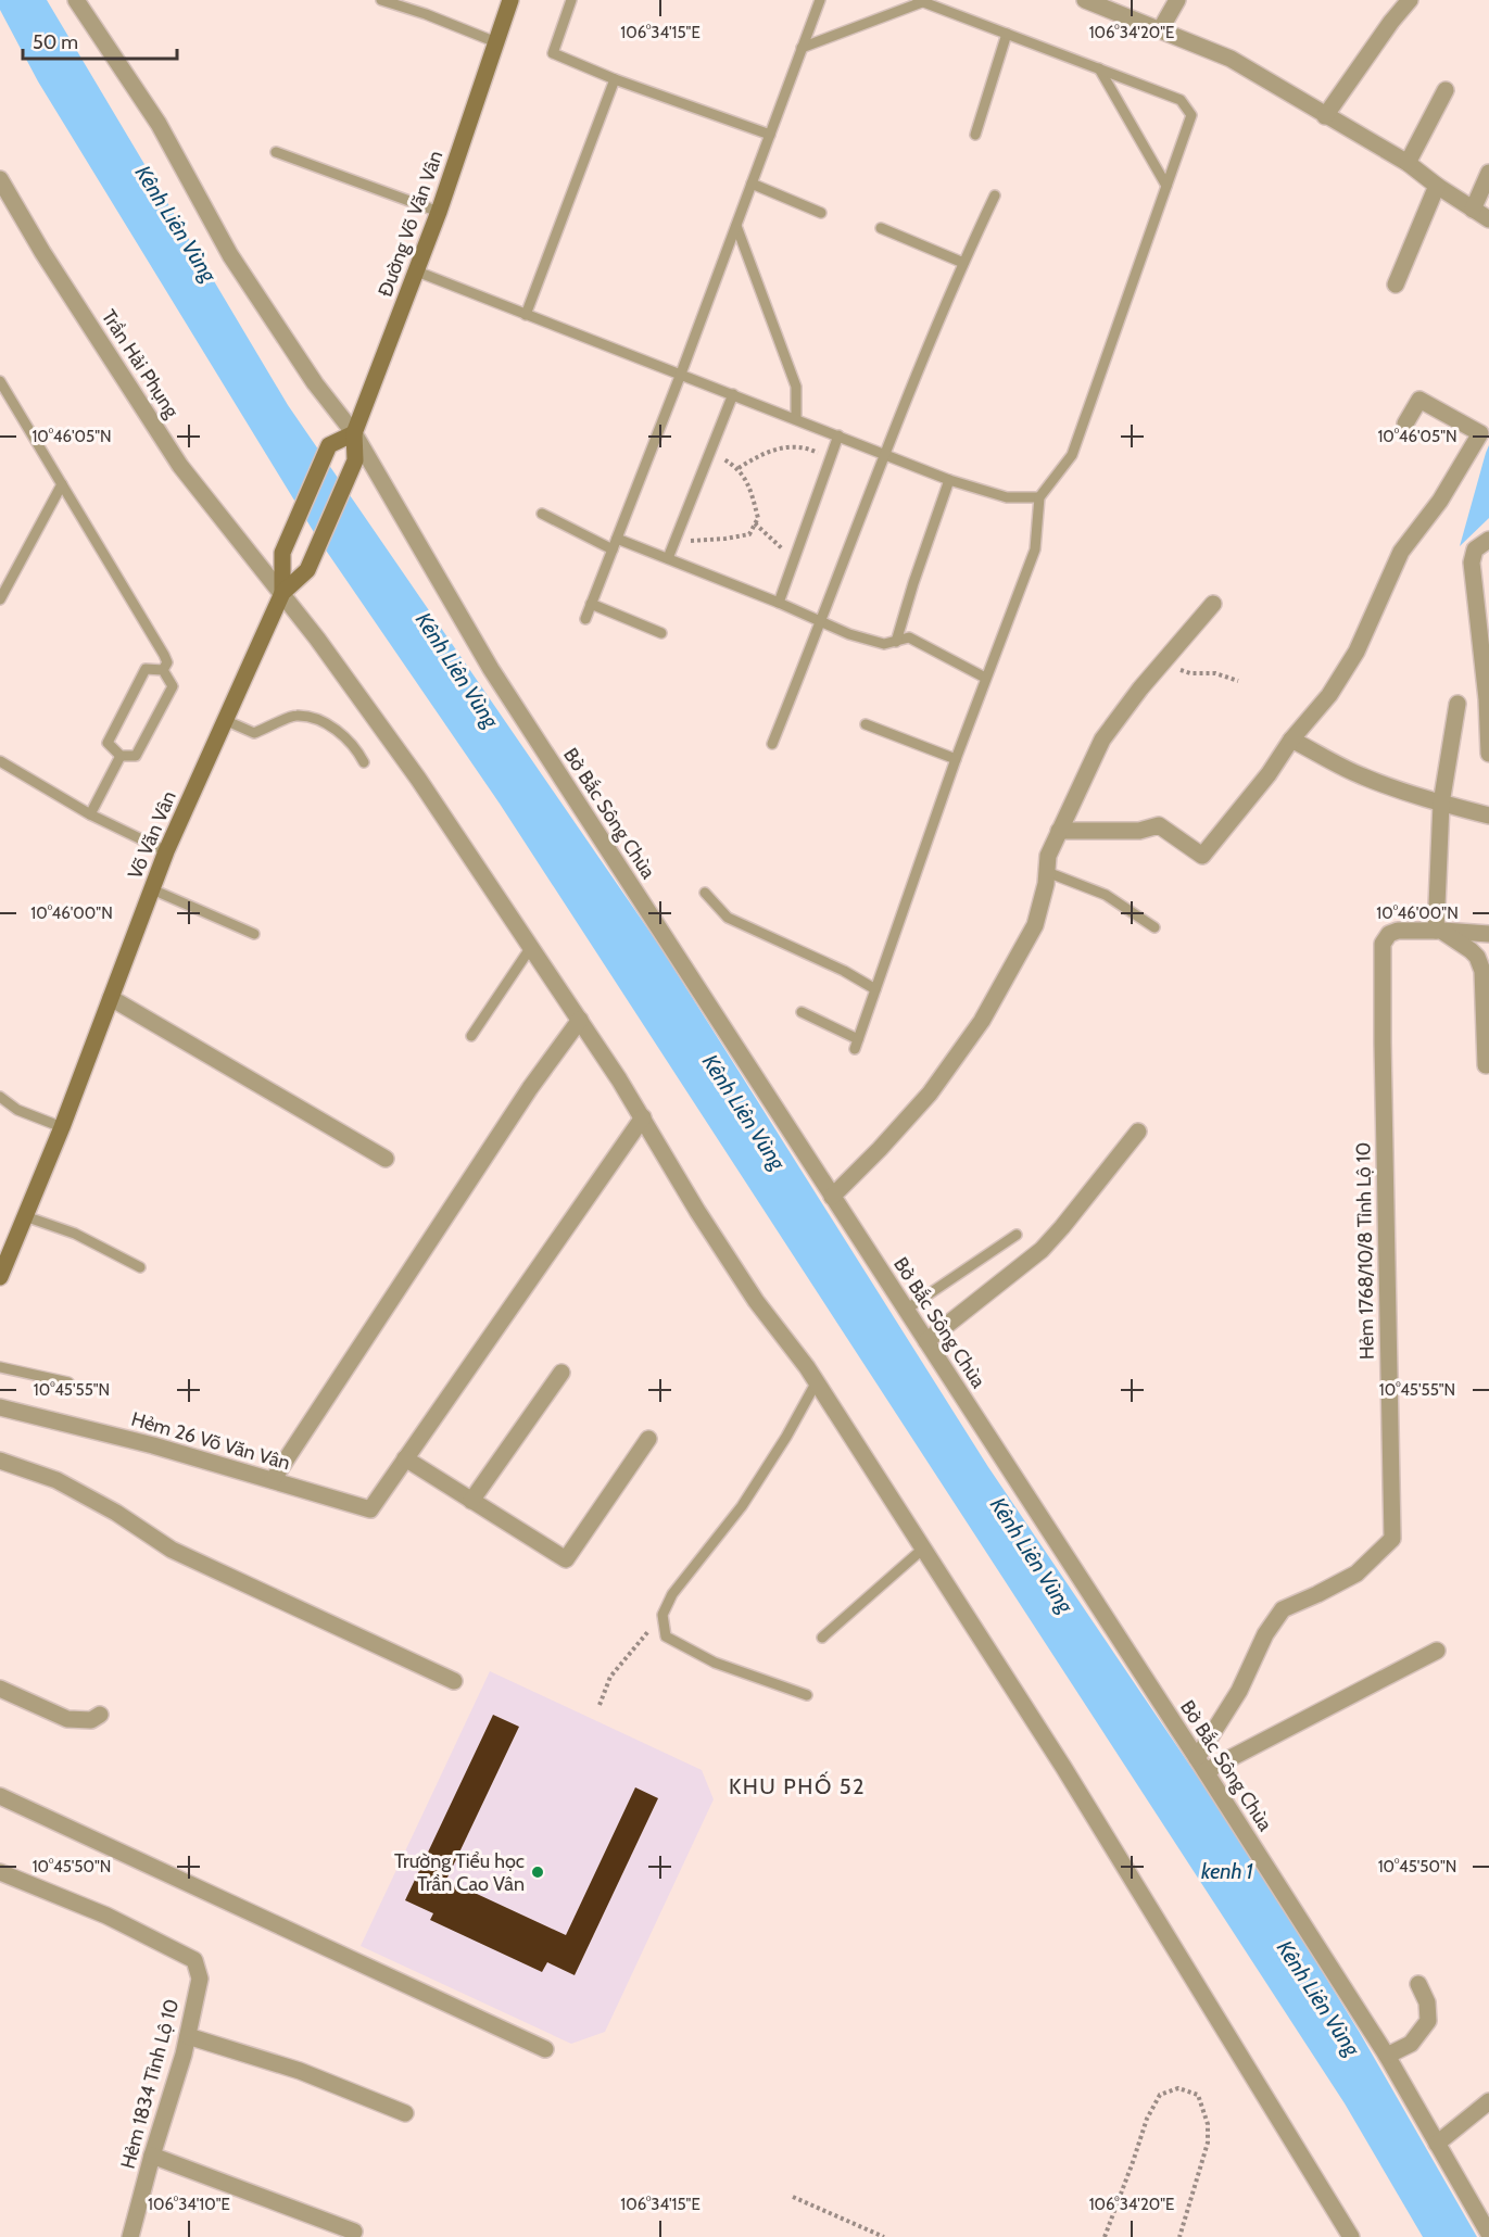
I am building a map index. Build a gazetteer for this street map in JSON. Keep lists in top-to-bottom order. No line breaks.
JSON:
{"streets":{"street":["Đường Võ Văn Vân","Trần Hải Phụng","Bờ Bắc Sông Chùa","Võ Văn Vân","Hẻm 1768/10/8 Tỉnh Lộ 10","Hẻm 26 Võ Văn Vân","Hẻm 1834 Tỉnh Lộ 10"]},"crossings":[["Đường Võ Văn Vân","Bờ Bắc Sông Chùa"],["Đường Võ Văn Vân","Võ Văn Vân"],["Trần Hải Phụng","Võ Văn Vân"],["Bờ Bắc Sông Chùa","Hẻm 1768/10/8 Tỉnh Lộ 10"]],"districts":["KHU PHỐ 52"],"water":["Kênh Liên Vùng","kenh 1"],"places":["Trường Tiểu học Trần Cao Vân"],"scale_bar":"50 m","coordinates":["106°34'15\"E","106°34'20\"E","10°46'05\"N","10°46'00\"N","10°45'55\"N","10°45'50\"N","106°34'10\"E"]}
